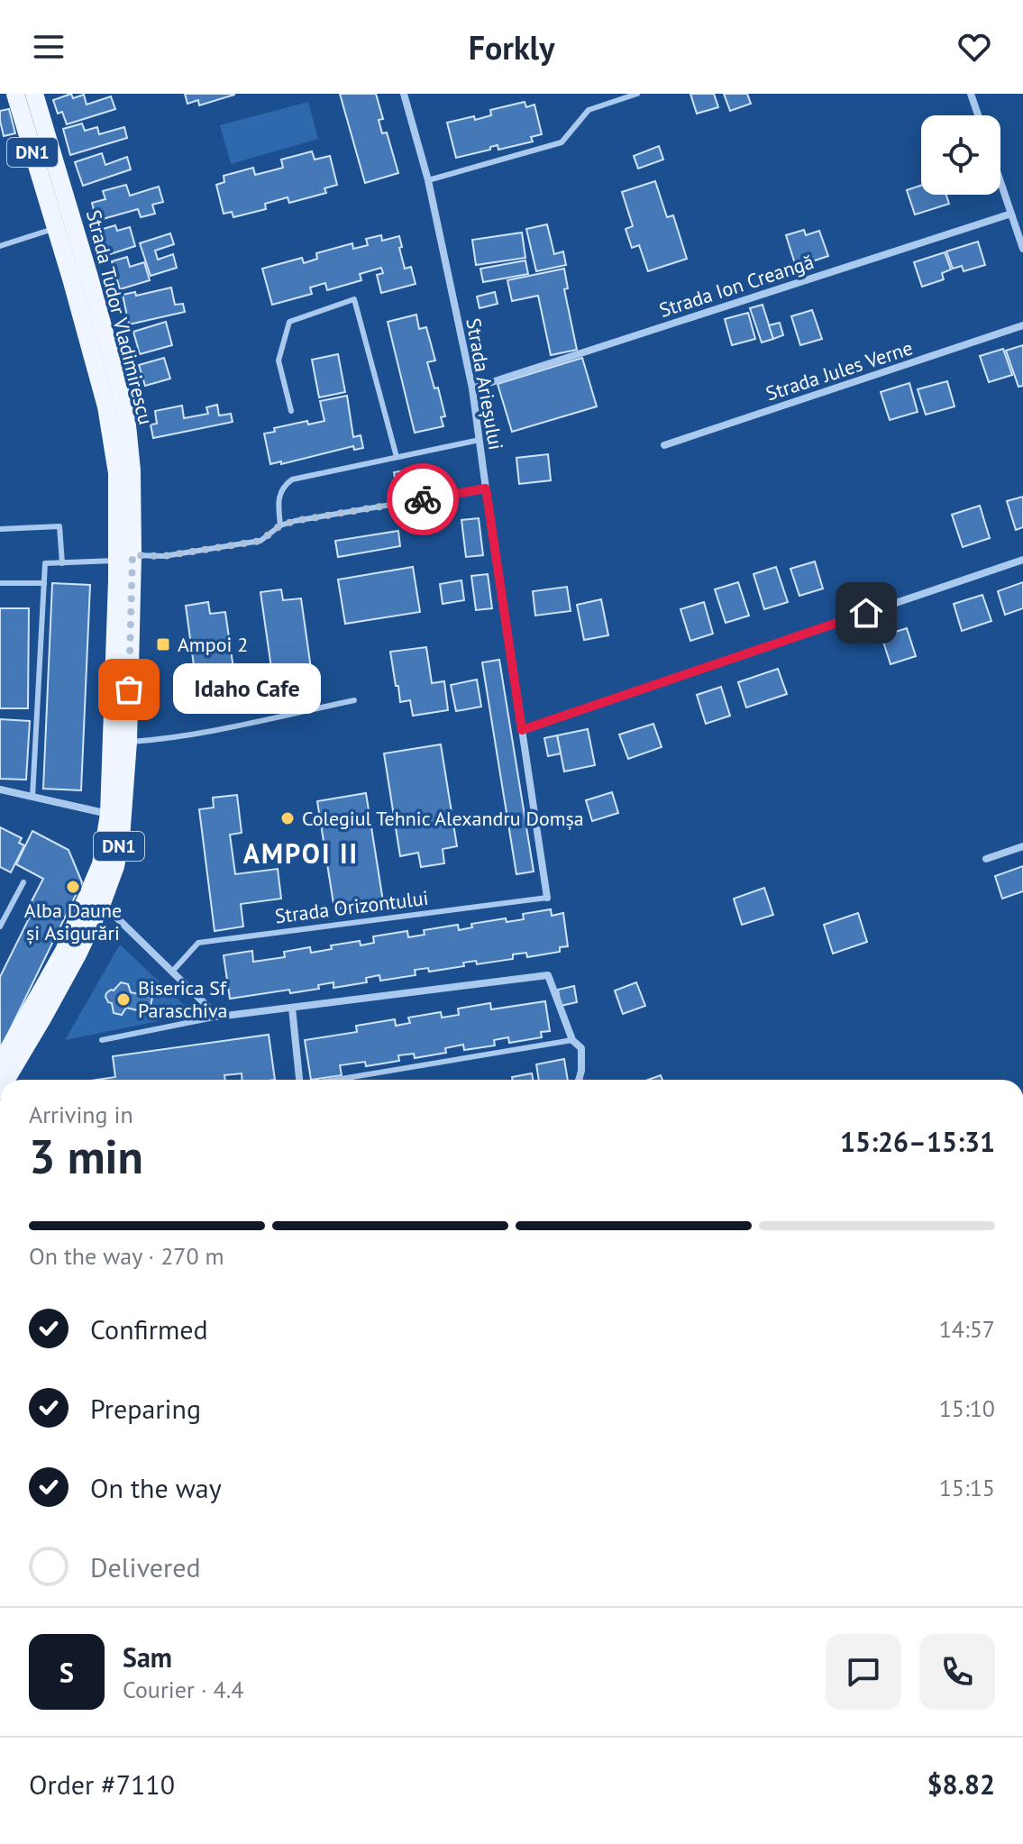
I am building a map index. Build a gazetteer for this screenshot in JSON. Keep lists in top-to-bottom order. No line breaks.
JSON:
{"streets":{"main road":["DN1","Strada Tudor Vladimirescu"],"street":["Strada Ion Creangă","Strada Jules Verne","Strada Arieșului"],"lane":["Strada Orizontului"]},"crossings":[["Strada Ion Creangă","Strada Arieșului"],["Strada Arieșului","Strada Orizontului"]],"districts":["AMPOI II"],"places":{"transit":["Ampoi 2"],"other":["Idaho Cafe","Colegiul Tehnic Alexandru Domșa","Alba Daune și Asigurări","Biserica Sf Paraschiva"]},"page":{"header":"Forkly","bubble":"Idaho Cafe","heading":["3 min","Arriving in","15:26–15:31"],"panel":["Sam","Courier · 4.4","Order #7110","$8.82"],"bar":"On the way · 270 m","list":[["Confirmed","14:57"],["Preparing","15:10"],["On the way","15:15"],"Delivered"],"round":"S"}}
